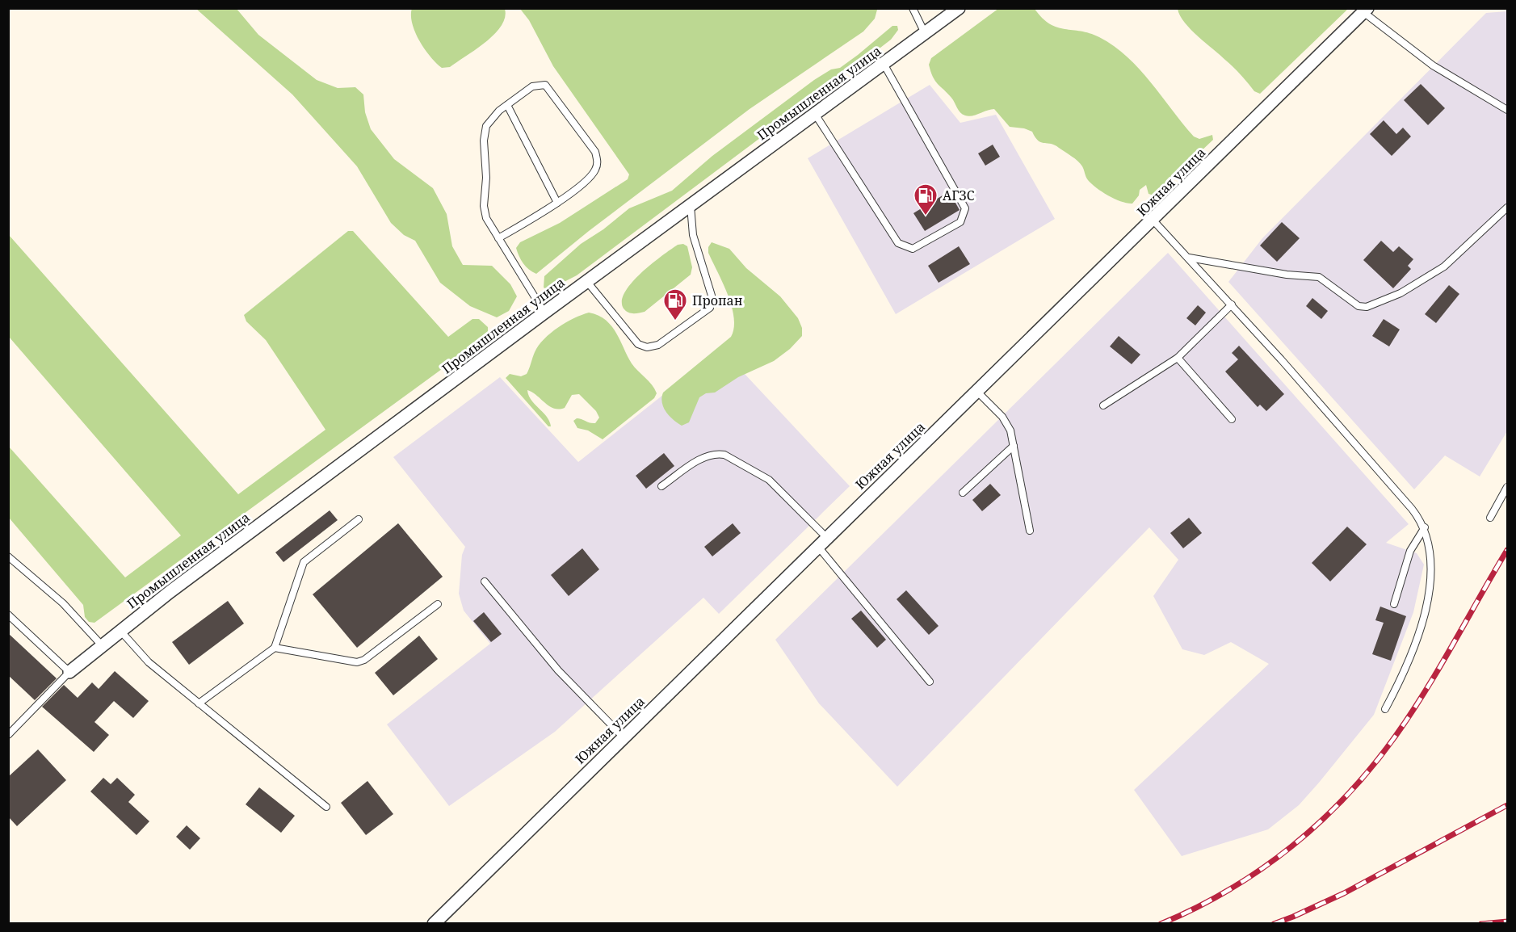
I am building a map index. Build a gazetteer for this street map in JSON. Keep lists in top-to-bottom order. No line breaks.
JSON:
{"streets":{"street":["Промышленная улица","Южная улица"]},"places":{"fuel station":["АГЗС","Пропан"]}}
